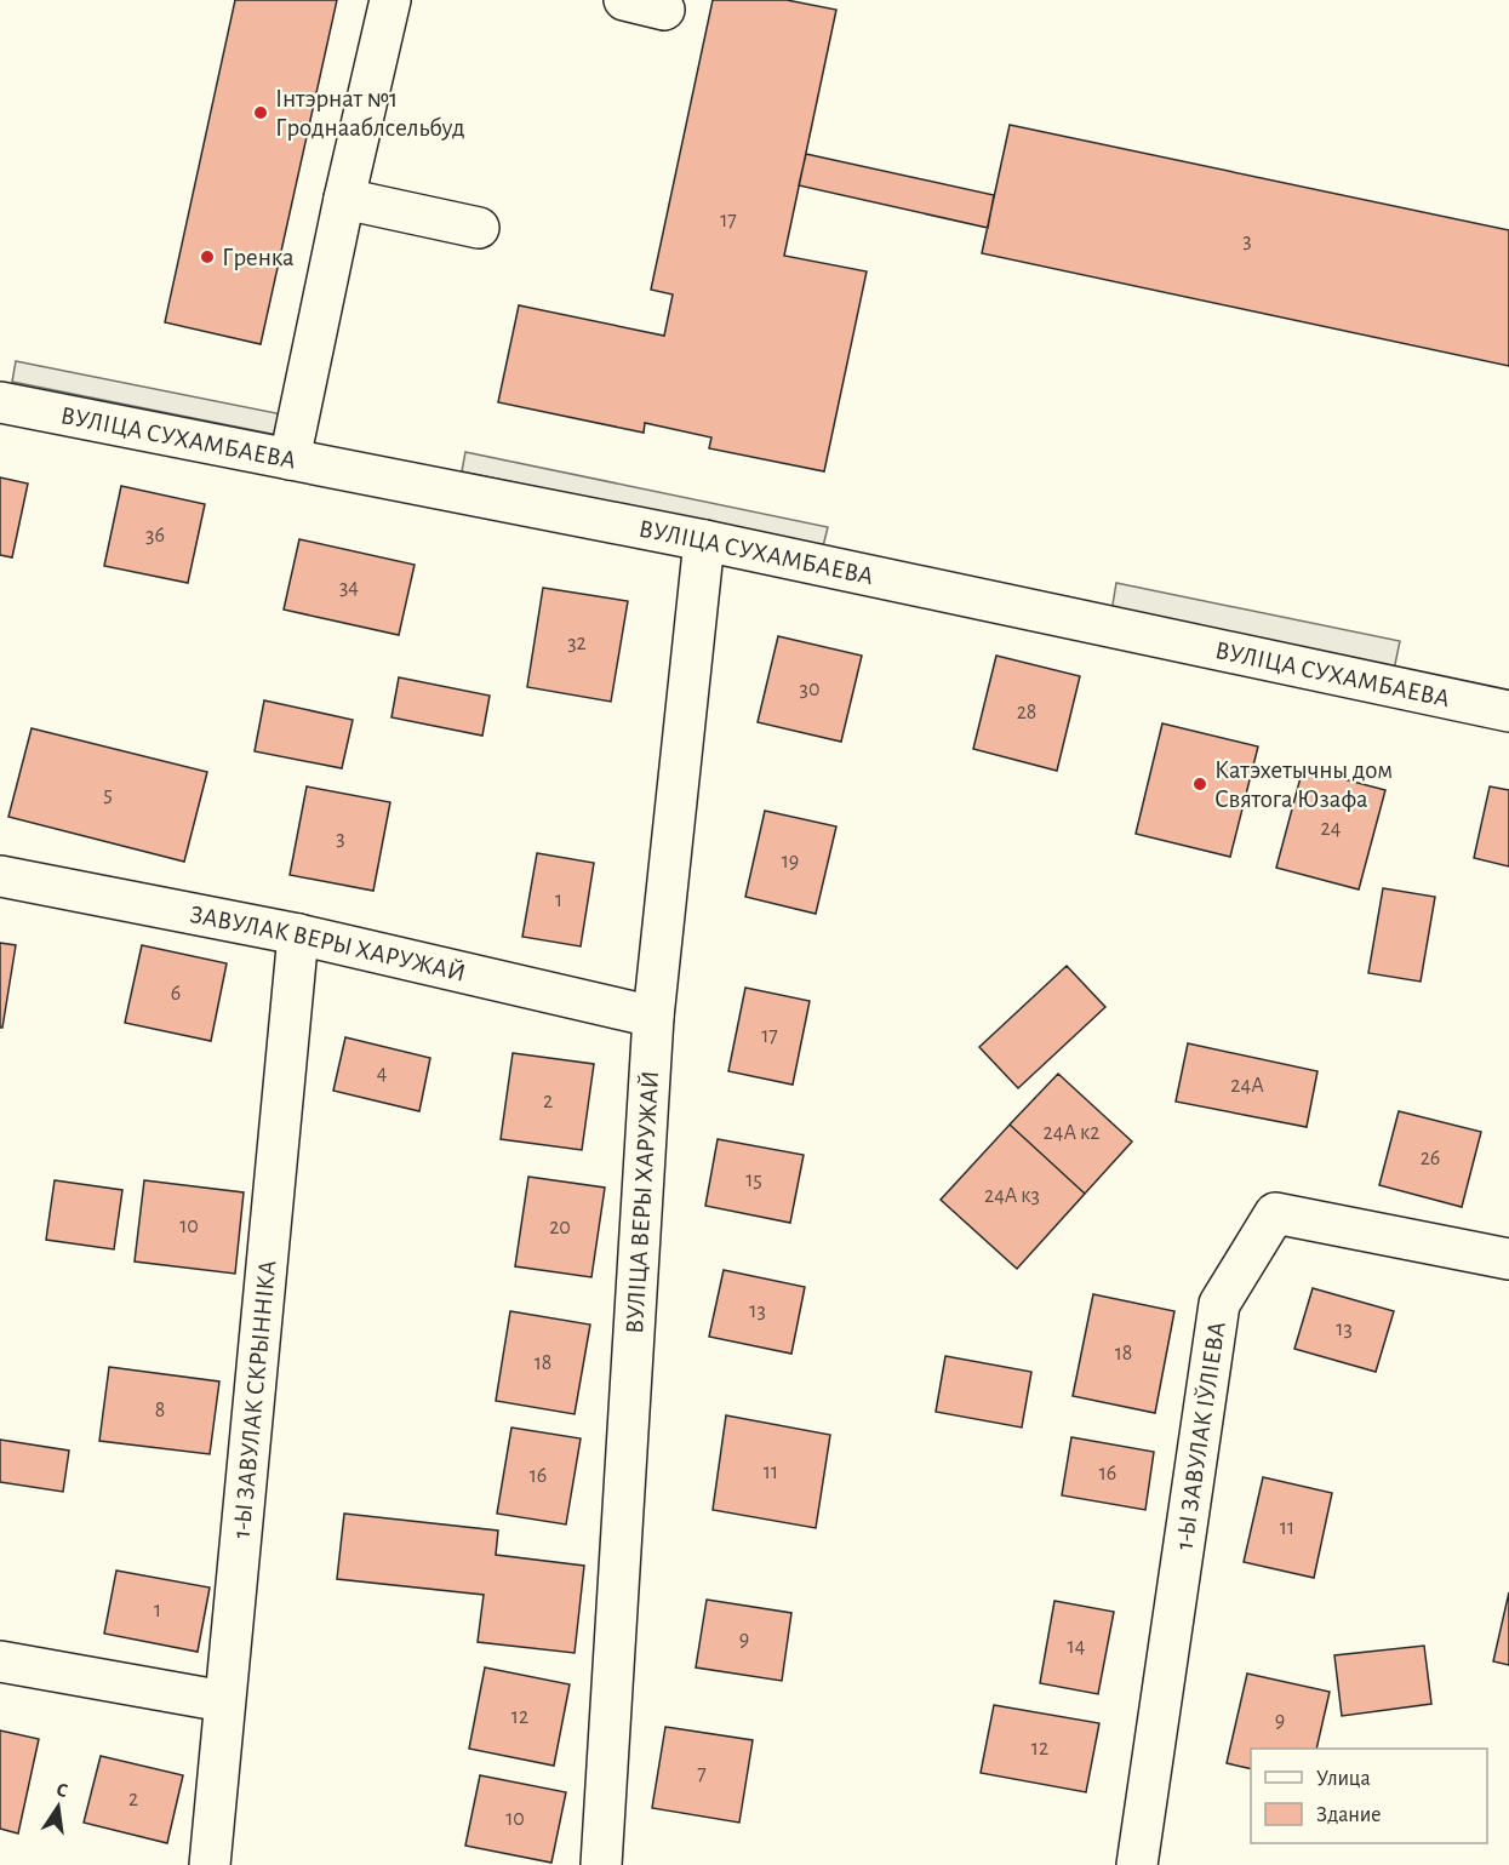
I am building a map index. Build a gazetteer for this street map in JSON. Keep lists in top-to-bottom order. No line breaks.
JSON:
{"streets":{"street":["ВУЛІЦА СУХАМБАЕВА","ЗАВУЛАК ВЕРЫ ХАРУЖАЙ","ВУЛІЦА ВЕРЫ ХАРУЖАЙ","1-Ы ЗАВУЛАК СКРЫННІКА","1-Ы ЗАВУЛАК ІЎЛІЕВА"]},"crossings":[["ВУЛІЦА СУХАМБАЕВА","ВУЛІЦА ВЕРЫ ХАРУЖАЙ"],["ЗАВУЛАК ВЕРЫ ХАРУЖАЙ","ВУЛІЦА ВЕРЫ ХАРУЖАЙ"],["ЗАВУЛАК ВЕРЫ ХАРУЖАЙ","1-Ы ЗАВУЛАК СКРЫННІКА"]],"places":["Інтэрнат №1 Гроднааблсельбуд","Гренка","Катэхетычны дом Святога Юзафа"],"house_numbers":["17","3","36","34","32","30","28","5","24","3","19","1","6","17","4","24А","2","24А к2","26","15","24А к3","10","20","13","13","18","18","8","11","16","16","11","1","9","14","12","9","12","7","2","10"],"legend":["Улица","Здание"],"north":"top"}
